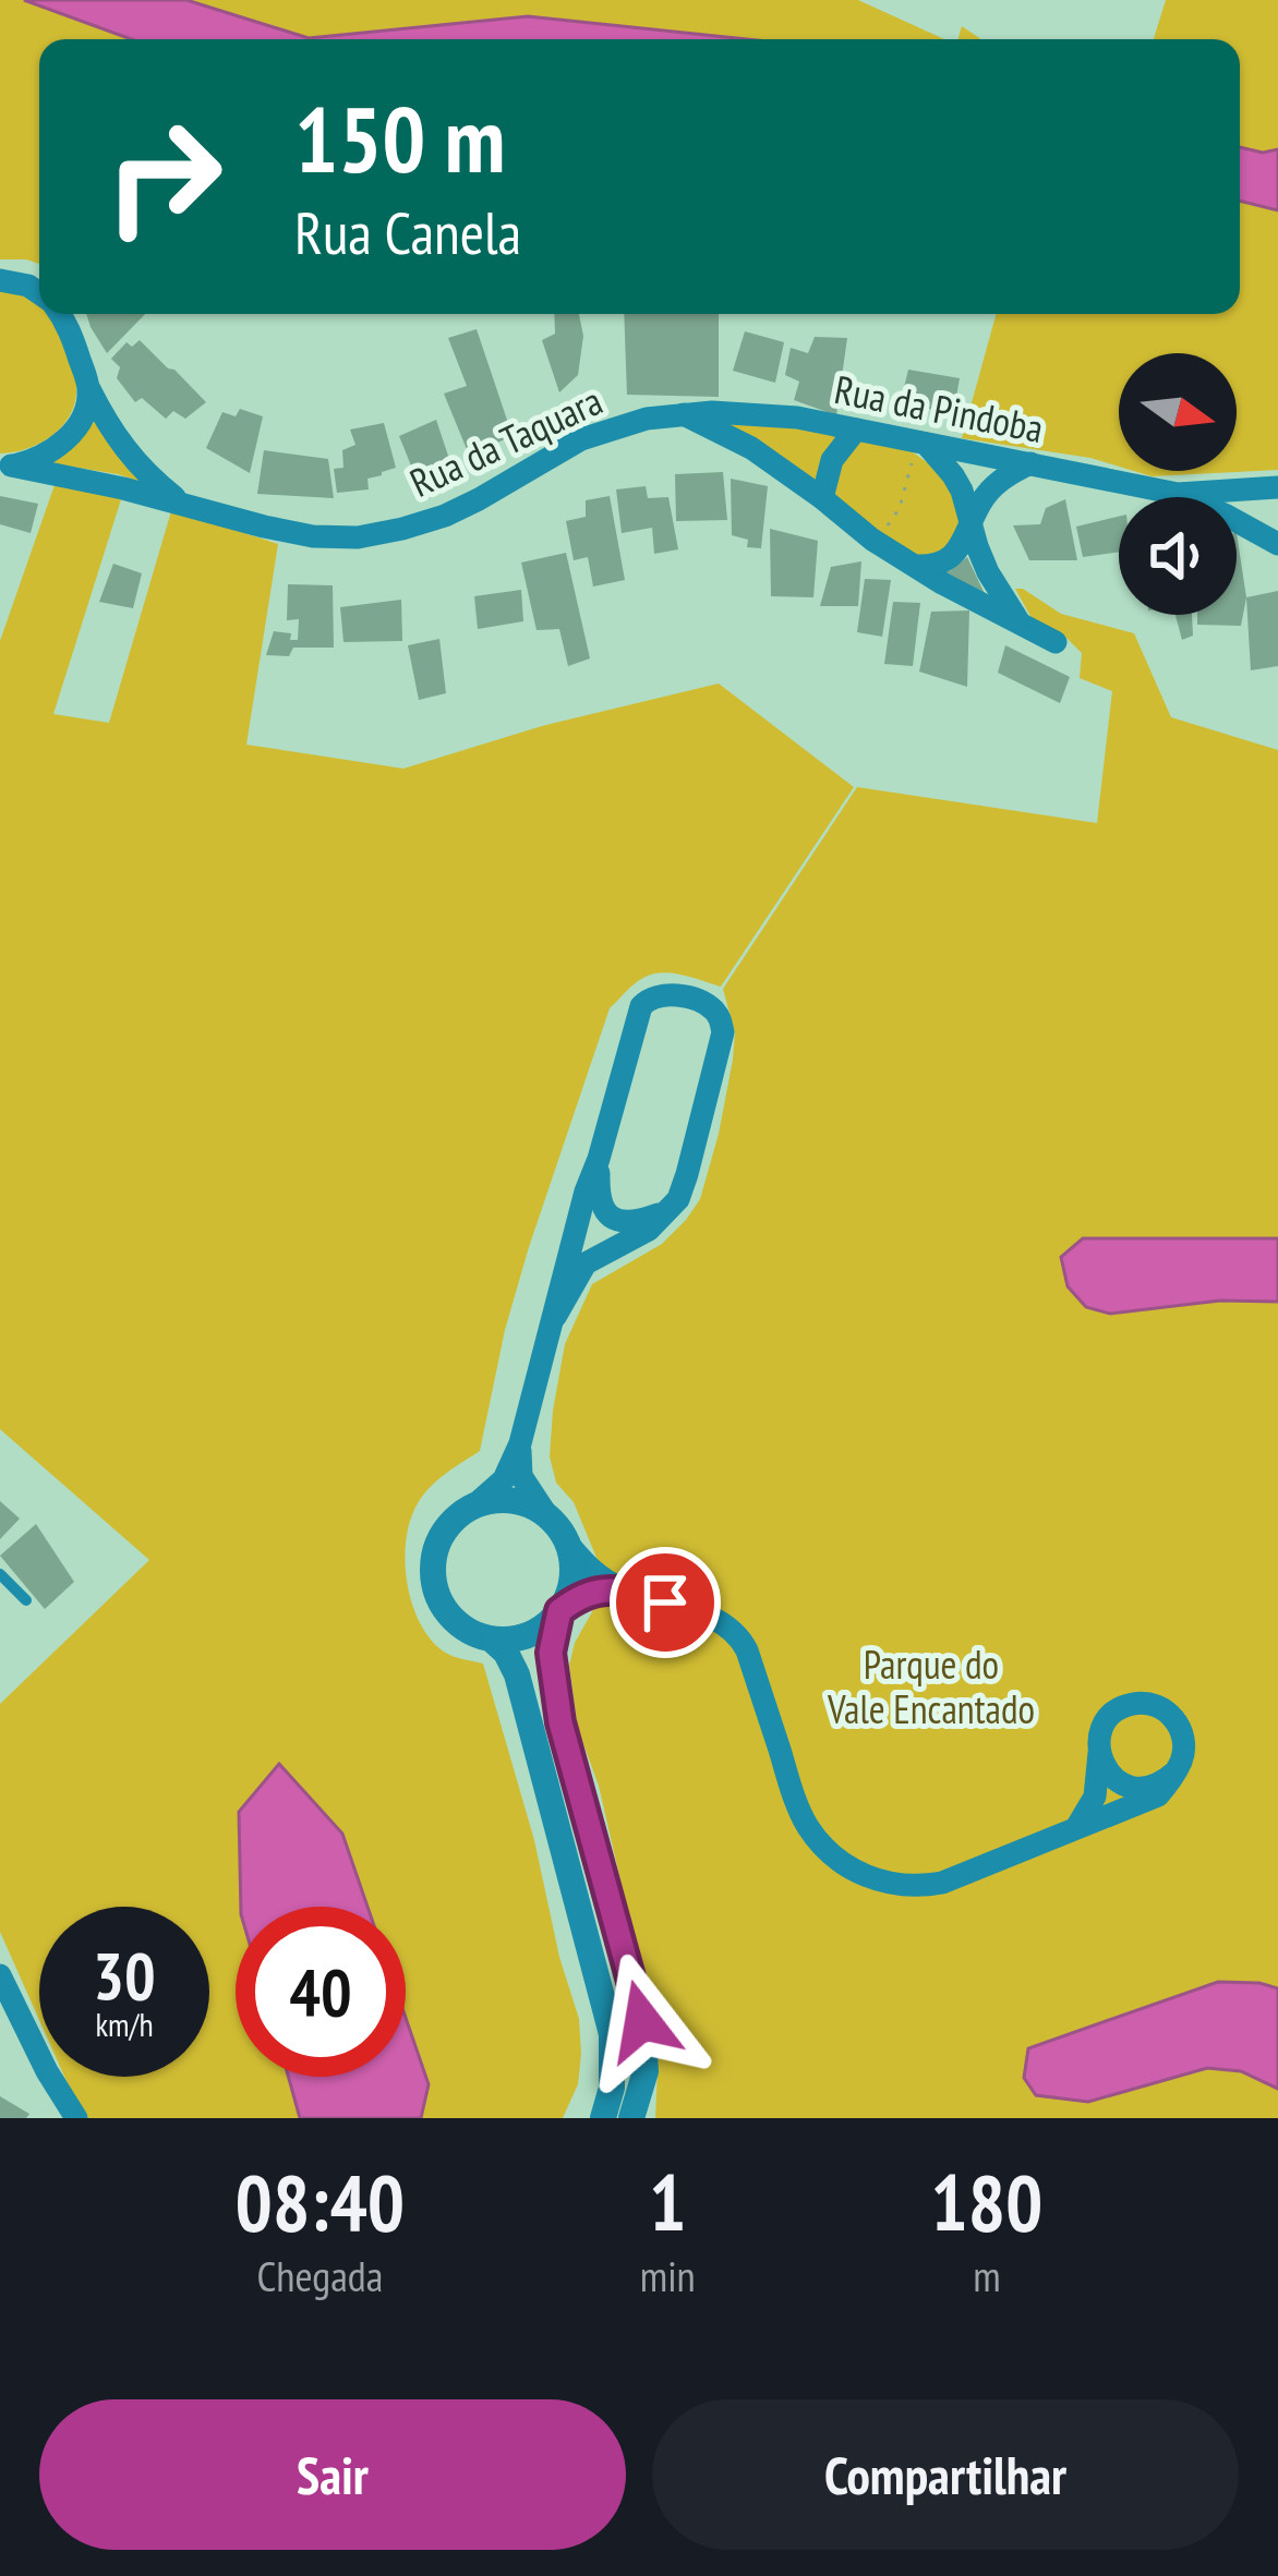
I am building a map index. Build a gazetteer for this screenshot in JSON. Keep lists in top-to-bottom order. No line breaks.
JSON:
{"streets":{"street":["Rua da Pindoba","Rua da Taquara"]},"crossings":[["Rua da Pindoba","Rua da Taquara"]],"parks":["Parque do Vale Encantado"],"north":"right","page":{"turn":["150 m","Rua Canela"],"speed":"30 km/h","limit":"40","eta":["08:40","Chegada","1","min","180","m"],"buttons":["Sair","Compartilhar"]}}
